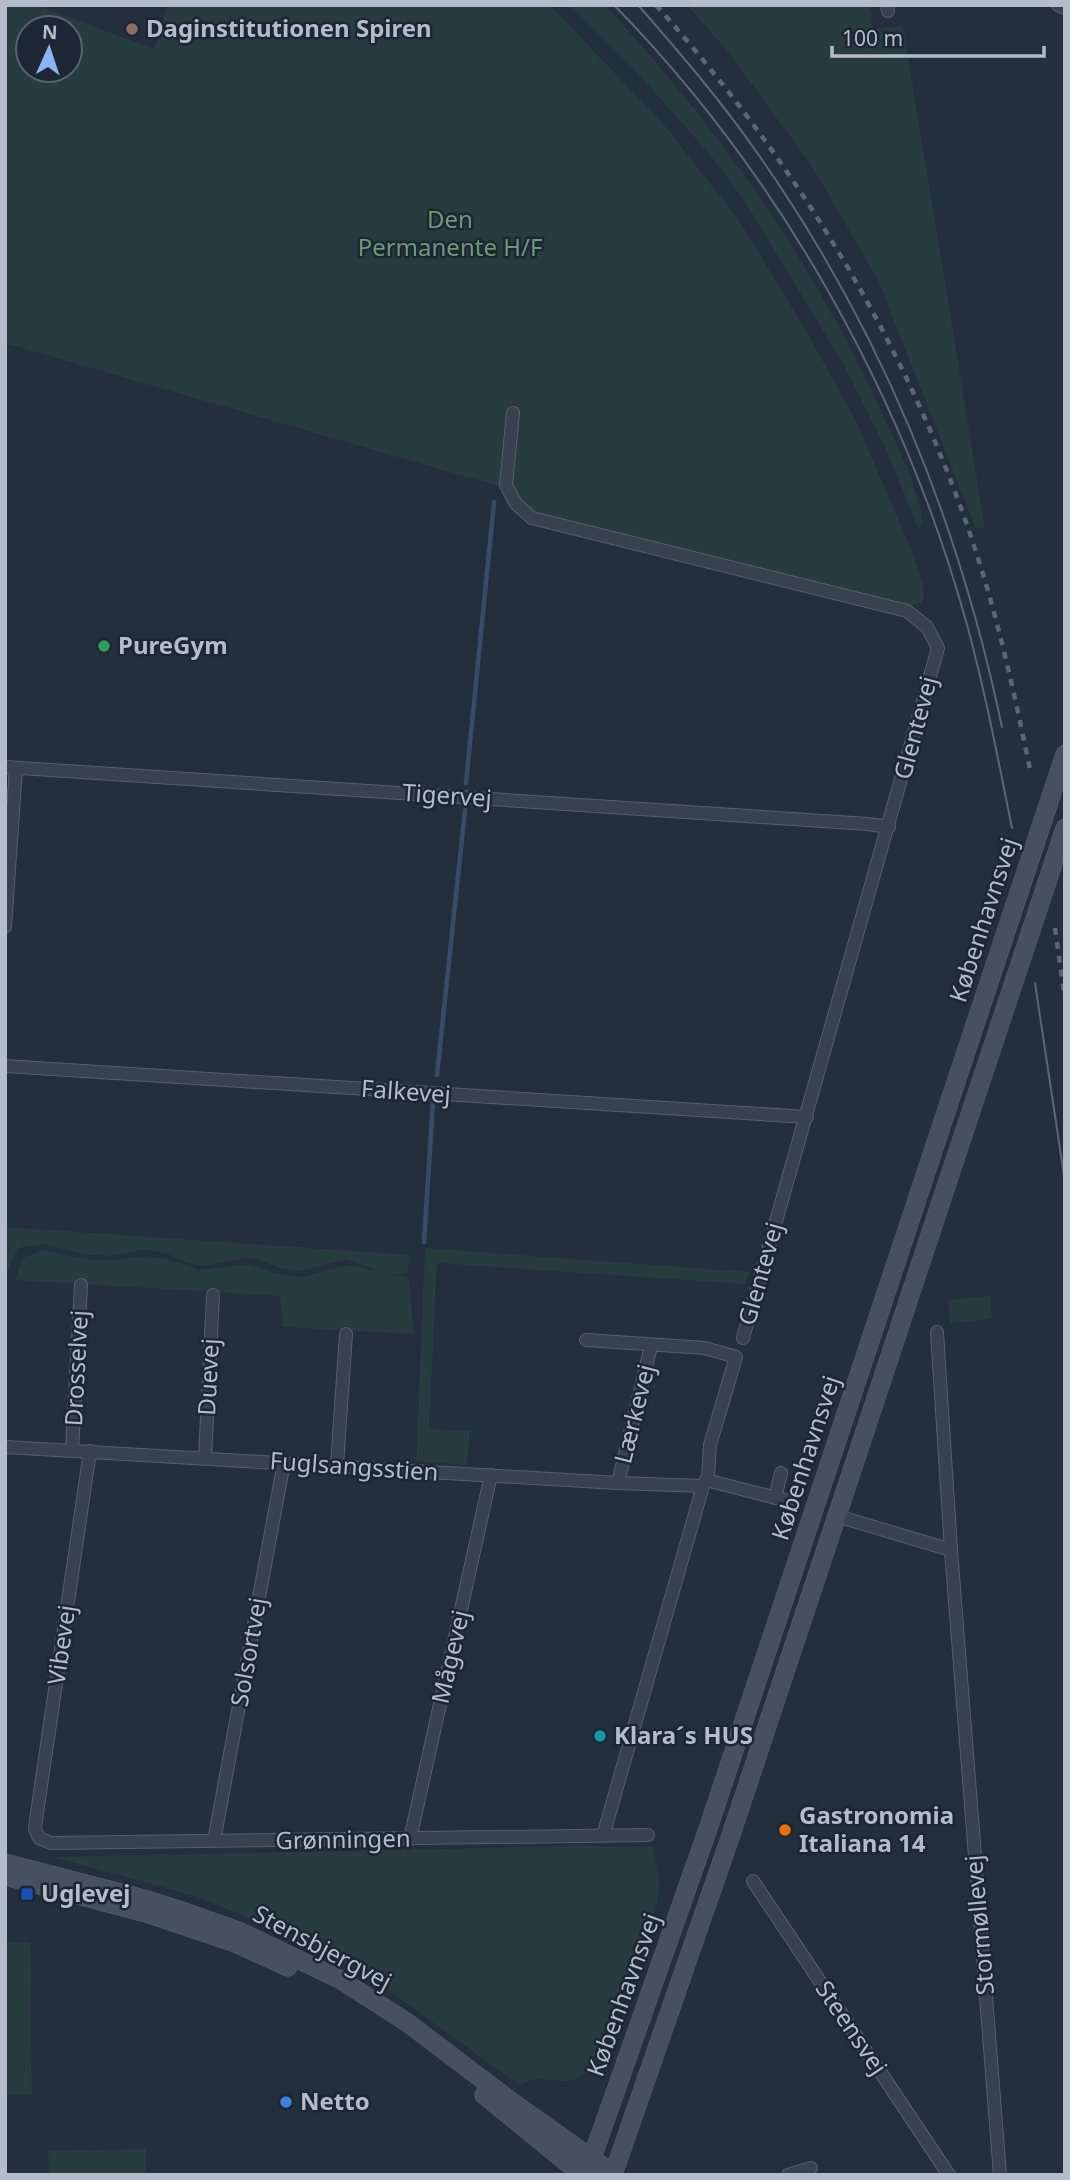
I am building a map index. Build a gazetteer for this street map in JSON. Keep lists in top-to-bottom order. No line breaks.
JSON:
{"streets":{"main road":["Københavnsvej","Stensbjergvej"],"street":["Glentevej","Tigervej","Falkevej","Drosselvej","Duevej","Lærkevej","Fuglsangsstien","Vibevej","Solsortvej","Mågevej","Grønningen","Stormøllevej","Steensvej"]},"crossings":[["Glentevej","Tigervej"],["Glentevej","Falkevej"],["Glentevej","Lærkevej"],["Glentevej","Fuglsangsstien"],["Glentevej","Grønningen"],["Københavnsvej","Stensbjergvej"],["Drosselvej","Fuglsangsstien"],["Duevej","Fuglsangsstien"],["Lærkevej","Fuglsangsstien"],["Fuglsangsstien","Vibevej"],["Fuglsangsstien","Solsortvej"],["Fuglsangsstien","Mågevej"],["Vibevej","Grønningen"],["Solsortvej","Grønningen"],["Mågevej","Grønningen"]],"parks":["Den Permanente H/F"],"places":{"other":["Daginstitutionen Spiren","PureGym","Klara´s HUS","Gastronomia Italiana 14","Netto"],"transit":["Uglevej"]},"scale_bar":"100 m","north":"top"}
